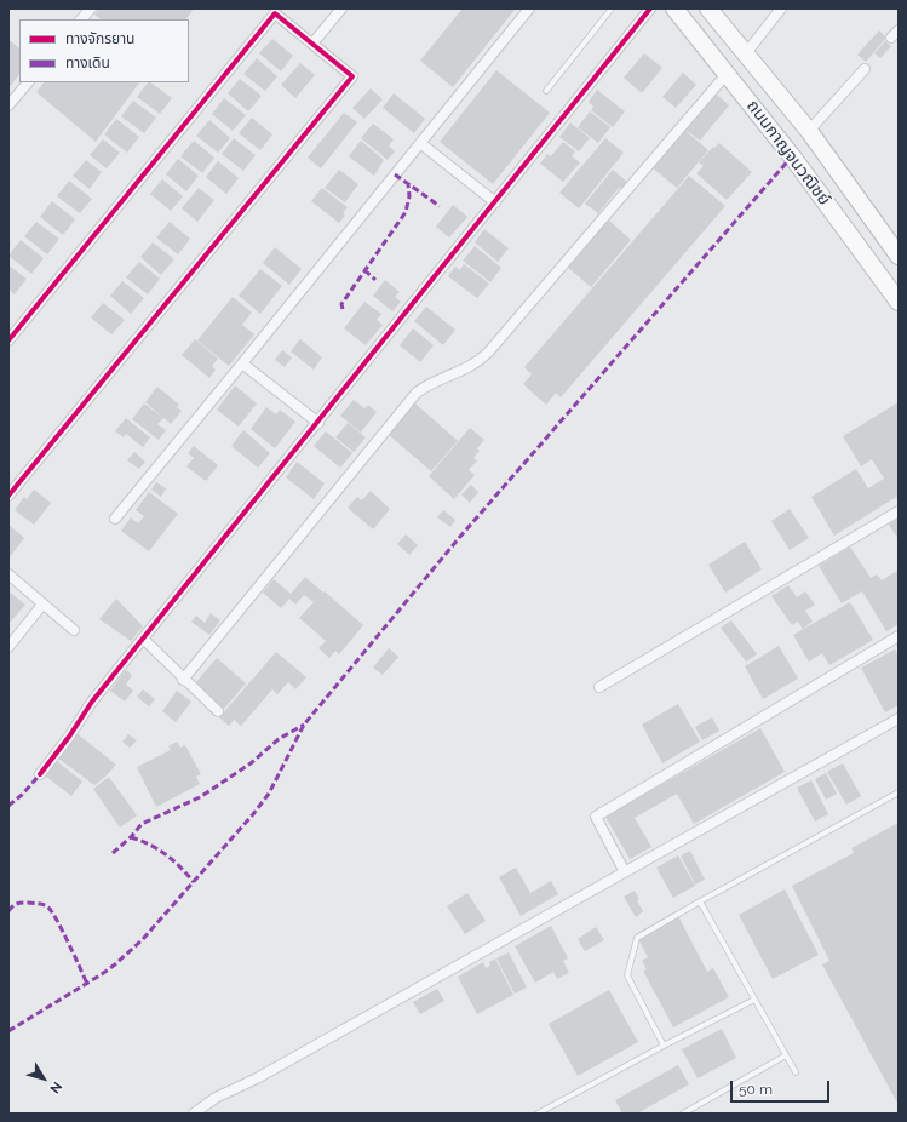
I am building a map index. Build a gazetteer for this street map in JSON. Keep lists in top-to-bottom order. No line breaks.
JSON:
{"streets":{"highway":["ถนนกาญจนวณิชย์"]},"legend":["ทางจักรยาน","ทางเดิน"],"scale_bar":"50 m","north":"bottom right"}
